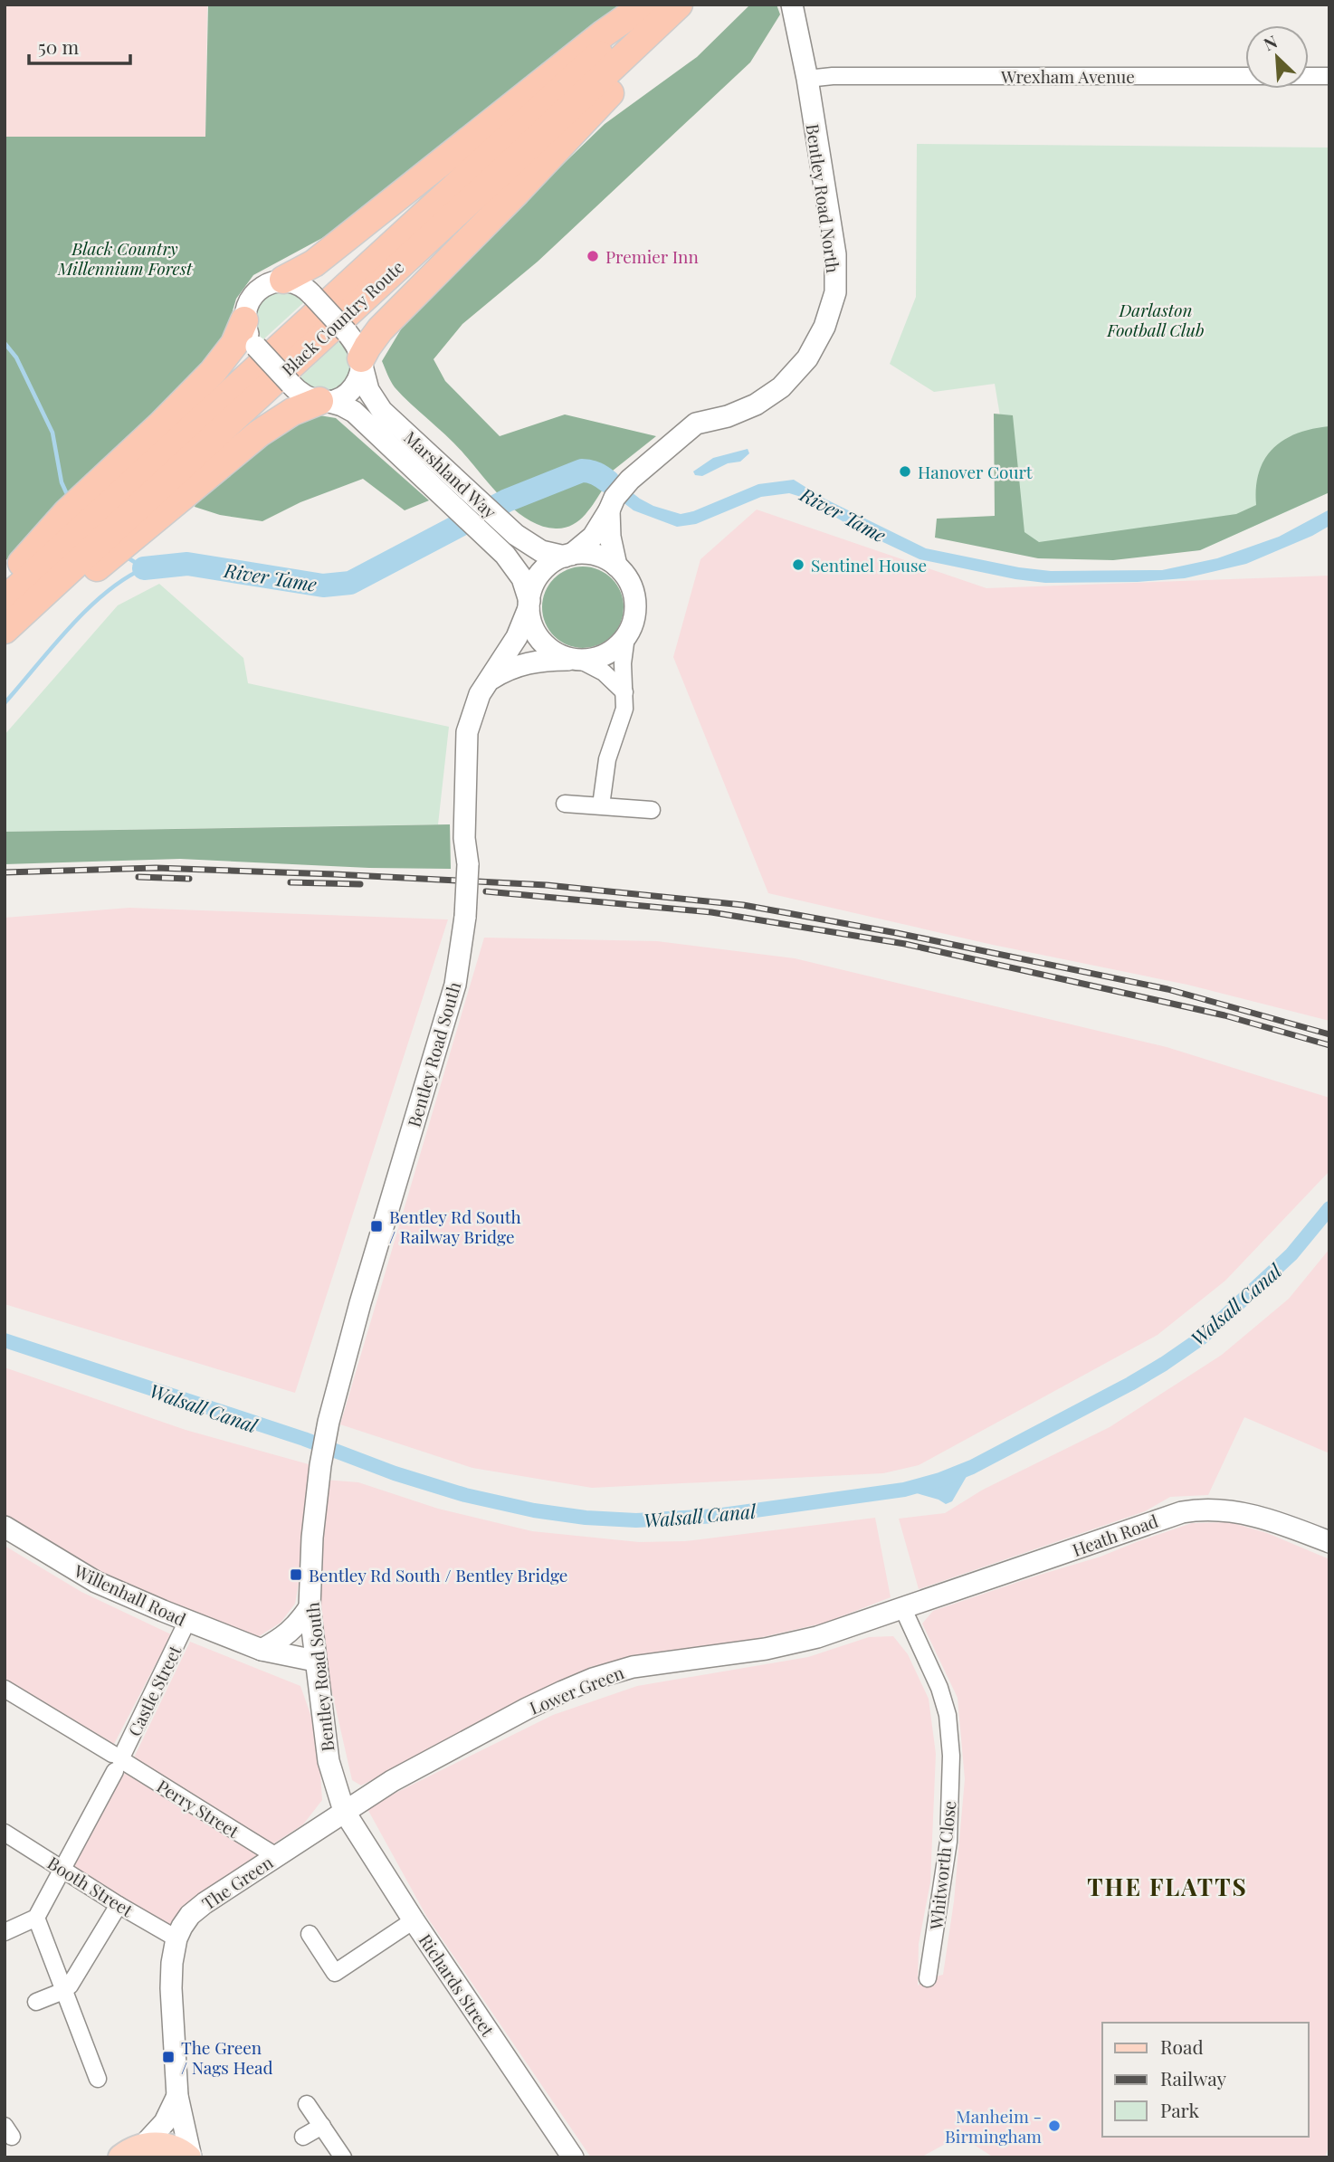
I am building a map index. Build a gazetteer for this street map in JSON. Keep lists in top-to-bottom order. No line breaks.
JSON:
{"streets":{"highway":["Black Country Route"],"street":["Wrexham Avenue","Bentley Road North","Marshland Way","Bentley Road South","Heath Road","Willenhall Road","Lower Green","Castle Street","Perry Street","Whitworth Close","The Green","Booth Street","Richards Street"]},"crossings":[["Wrexham Avenue","Bentley Road North"],["Bentley Road North","Marshland Way"],["Bentley Road North","Bentley Road South"],["Marshland Way","Bentley Road South"],["Bentley Road South","Willenhall Road"],["Bentley Road South","Lower Green"],["Bentley Road South","The Green"],["Bentley Road South","Richards Street"],["Heath Road","Lower Green"],["Heath Road","Whitworth Close"],["Willenhall Road","Castle Street"],["Lower Green","Whitworth Close"],["Lower Green","The Green"],["Lower Green","Richards Street"],["Castle Street","Perry Street"],["Castle Street","Booth Street"],["Perry Street","The Green"],["The Green","Booth Street"],["The Green","Richards Street"]],"districts":["THE FLATTS"],"water":["River Tame","Walsall Canal"],"parks":["Black Country Millennium Forest","Darlaston Football Club"],"places":{"other":["Premier Inn","Hanover Court","Sentinel House","Manheim - Birmingham"],"transit":["Bentley Rd South / Railway Bridge","Bentley Rd South / Bentley Bridge","The Green / Nags Head"]},"legend":["Road","Railway","Park"],"scale_bar":"50 m","north":"top left"}
